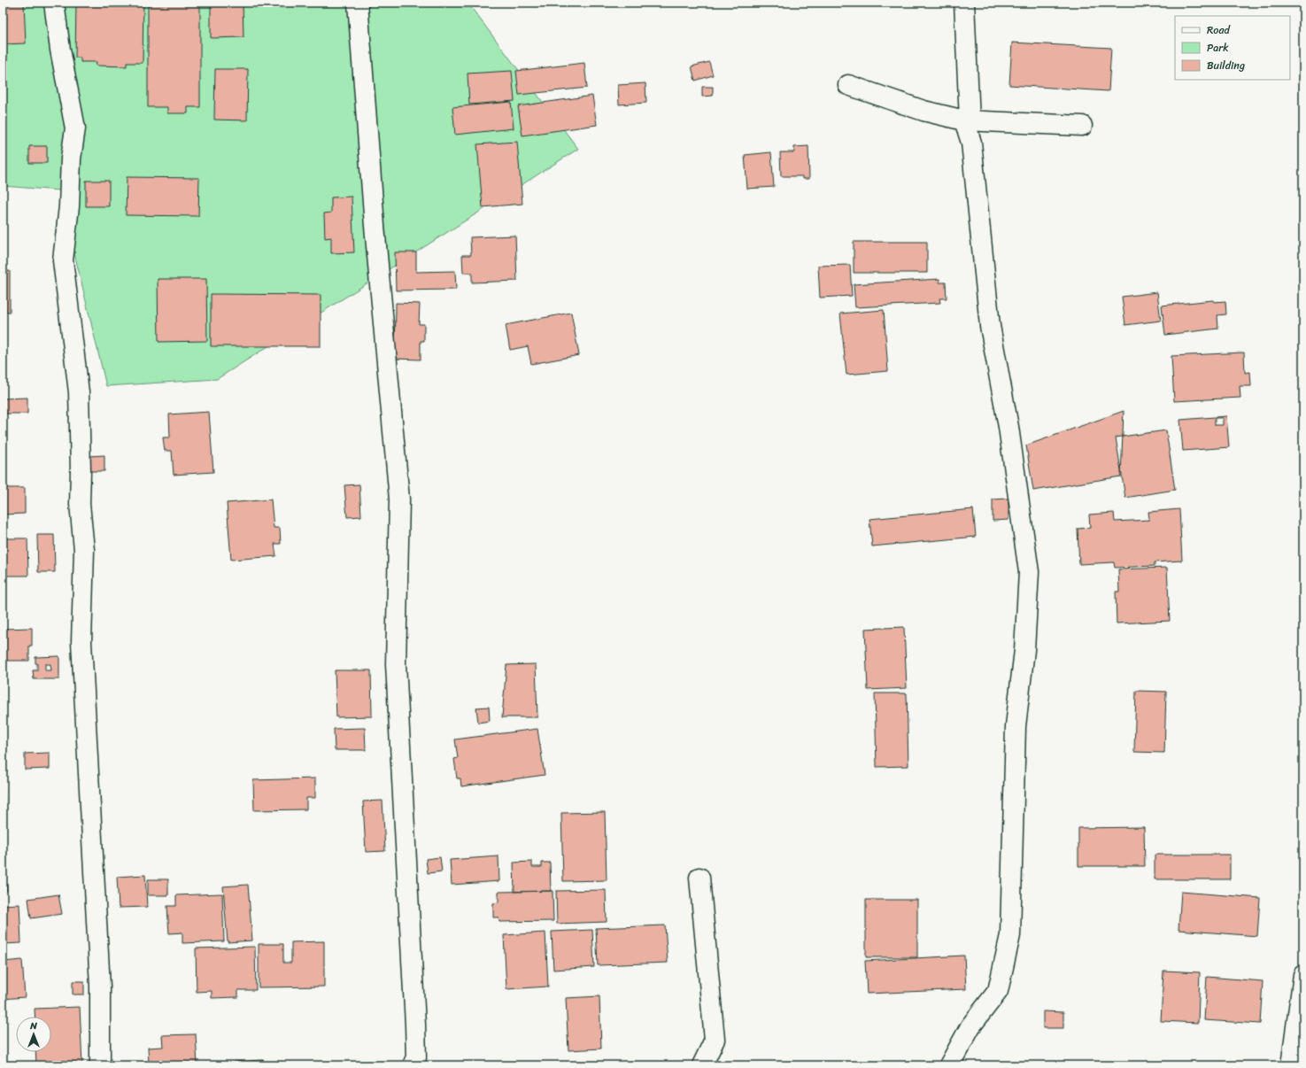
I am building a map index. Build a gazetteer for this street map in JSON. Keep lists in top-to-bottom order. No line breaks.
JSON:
{"legend":["Road","Park","Building"],"north":"top"}
